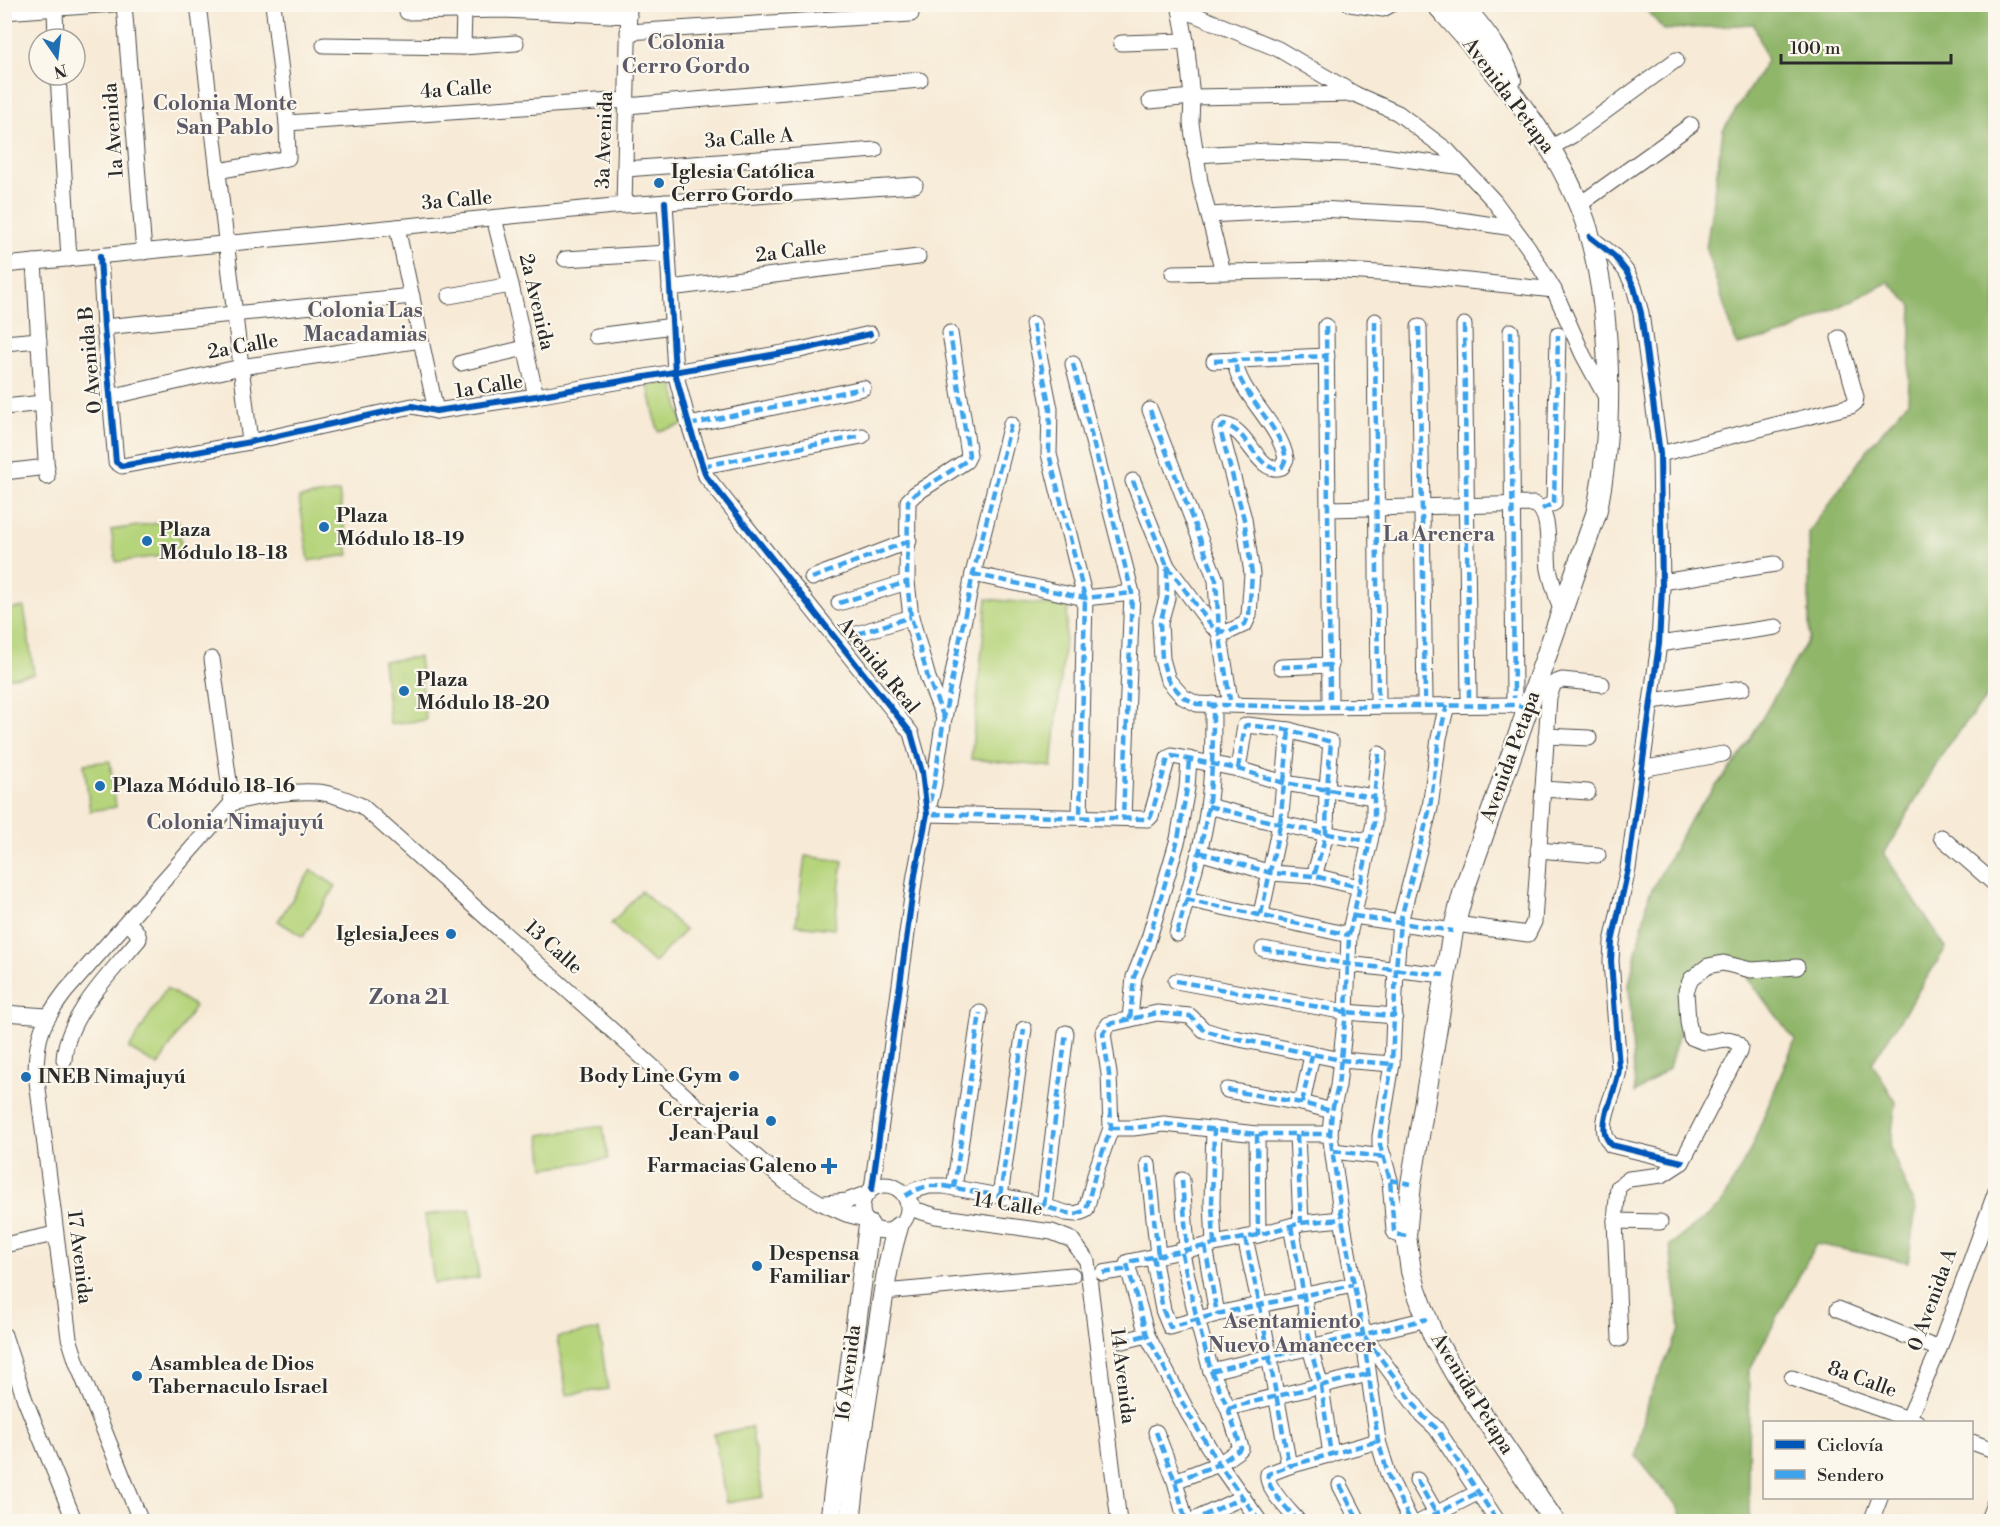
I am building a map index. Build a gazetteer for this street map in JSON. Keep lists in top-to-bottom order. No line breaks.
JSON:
{"streets":{"main road":["Avenida Petapa","16 Avenida"],"street":["4a Calle","1a Avenida","3a Calle A","3a Avenida","3a Calle","2a Calle","2a Avenida","0 Avenida B","1a Calle","Avenida Real","13 Calle","14 Calle","17 Avenida","0 Avenida A","14 Avenida","8a Calle"]},"crossings":[["4a Calle","3a Avenida"],["1a Avenida","3a Calle"],["3a Calle A","3a Avenida"],["3a Avenida","3a Calle"],["3a Calle","2a Avenida"],["3a Calle","0 Avenida B"],["3a Calle","Avenida Real"],["2a Calle","0 Avenida B"],["2a Calle","Avenida Real"],["2a Avenida","1a Calle"],["0 Avenida B","1a Calle"],["1a Calle","Avenida Real"],["Avenida Real","13 Calle"],["Avenida Real","14 Calle"],["Avenida Real","16 Avenida"],["13 Calle","14 Calle"],["13 Calle","17 Avenida"],["13 Calle","16 Avenida"],["14 Calle","16 Avenida"],["14 Calle","14 Avenida"],["0 Avenida A","8a Calle"]],"districts":["Colonia Cerro Gordo","Colonia Monte San Pablo","Colonia Las Macadamias","La Arenera","Colonia Nimajuyú","Zona 21","Asentamiento Nuevo Amanecer"],"places":{"other":["Iglesia Católica Cerro Gordo","Plaza Módulo 18-19","Plaza Módulo 18-18","Plaza Módulo 18-20","Plaza Módulo 18-16","Iglesia Jees","Body Line Gym","INEB Nimajuyú","Cerrajeria Jean Paul","Despensa Familiar","Asamblea de Dios Tabernaculo Israel"],"health":["Farmacias Galeno"]},"legend":["Ciclovía","Sendero"],"scale_bar":"100 m","north":"bottom"}
